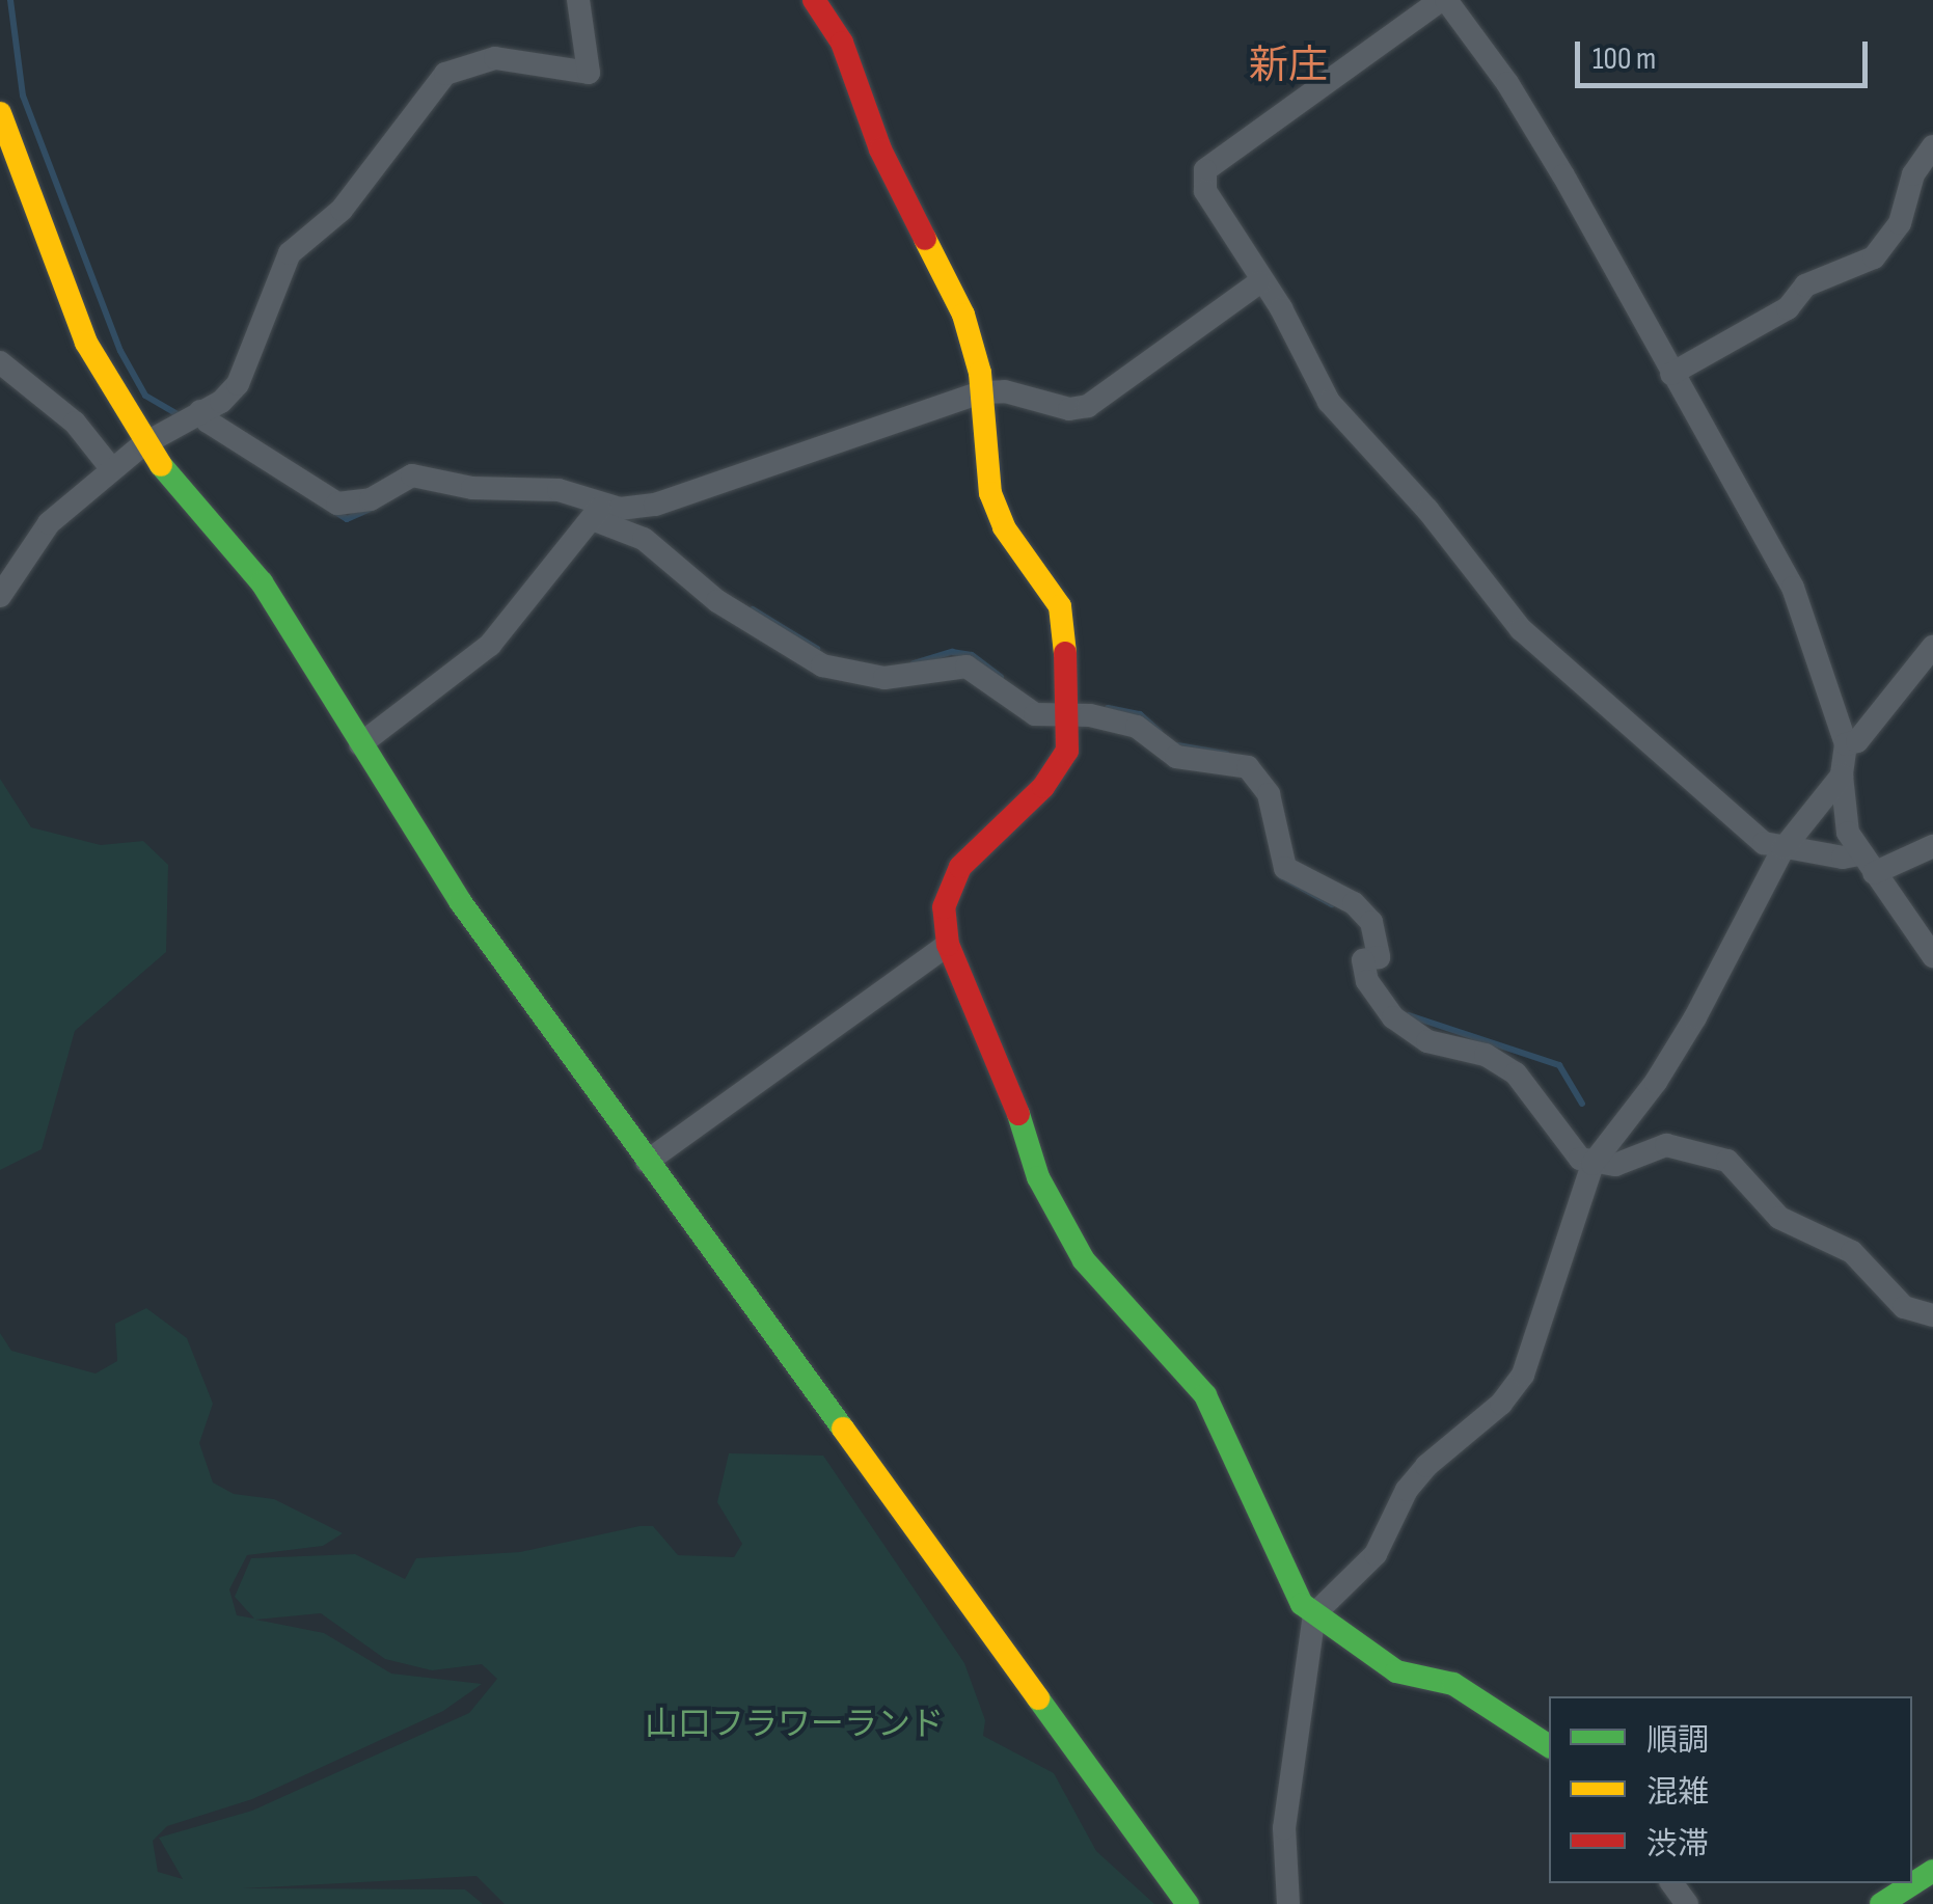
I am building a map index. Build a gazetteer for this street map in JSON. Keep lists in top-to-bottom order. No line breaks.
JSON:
{"districts":["新庄"],"parks":["山口フラワーランド"],"legend":["順調","混雑","渋滞"],"scale_bar":"100 m"}
